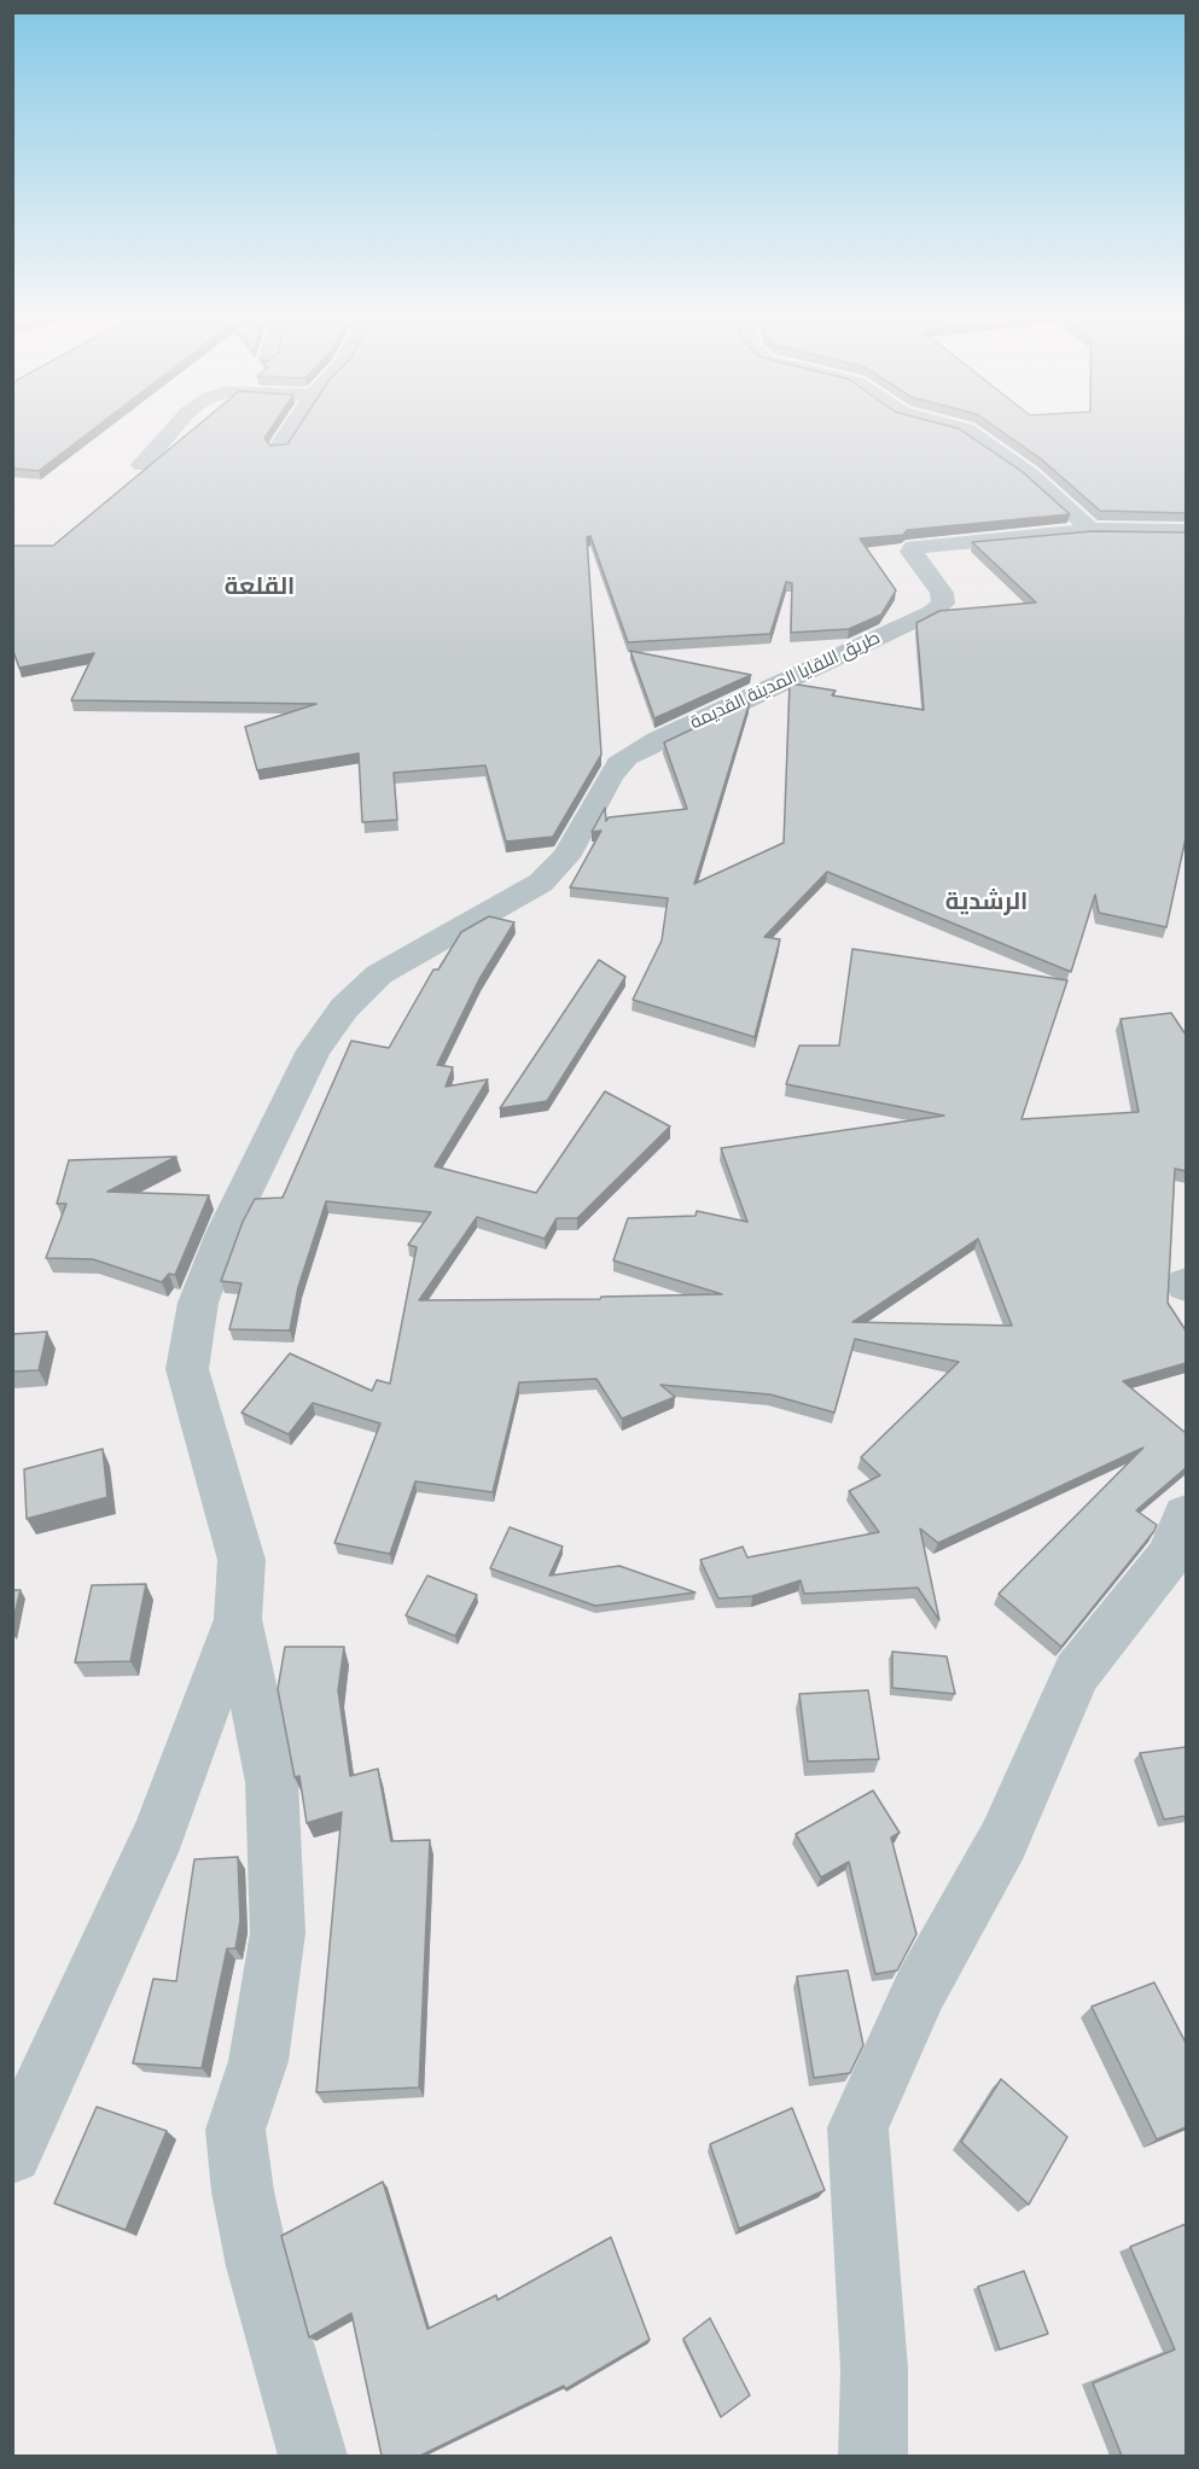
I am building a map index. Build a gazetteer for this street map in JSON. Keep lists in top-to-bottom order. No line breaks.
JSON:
{"streets":{"street":["طريق اللقايا المدينة القديمة"]},"districts":["القلعة","الرشدية"]}
